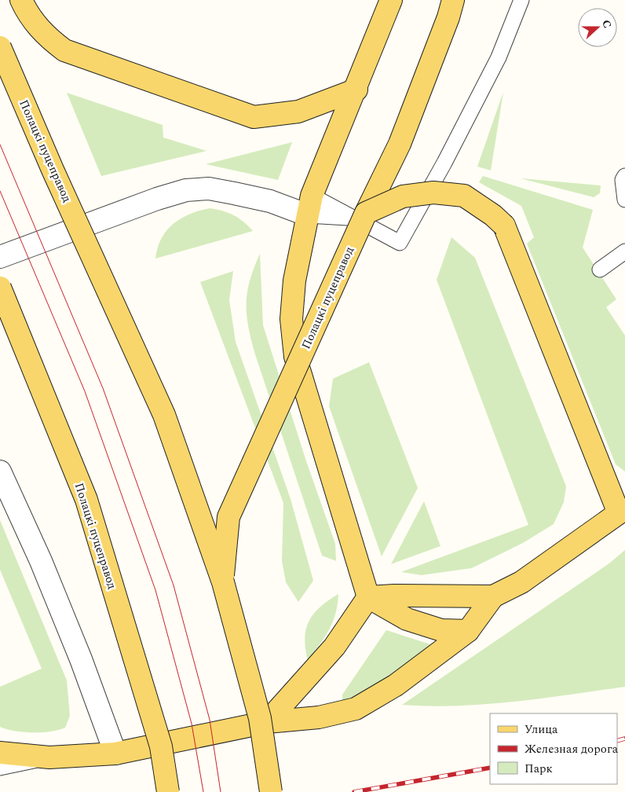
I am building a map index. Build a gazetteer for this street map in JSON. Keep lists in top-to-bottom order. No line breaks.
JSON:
{"streets":{"main road":["Полацкі пуцеправод"]},"legend":["Улица","Железная дорога","Парк"],"north":"right"}
